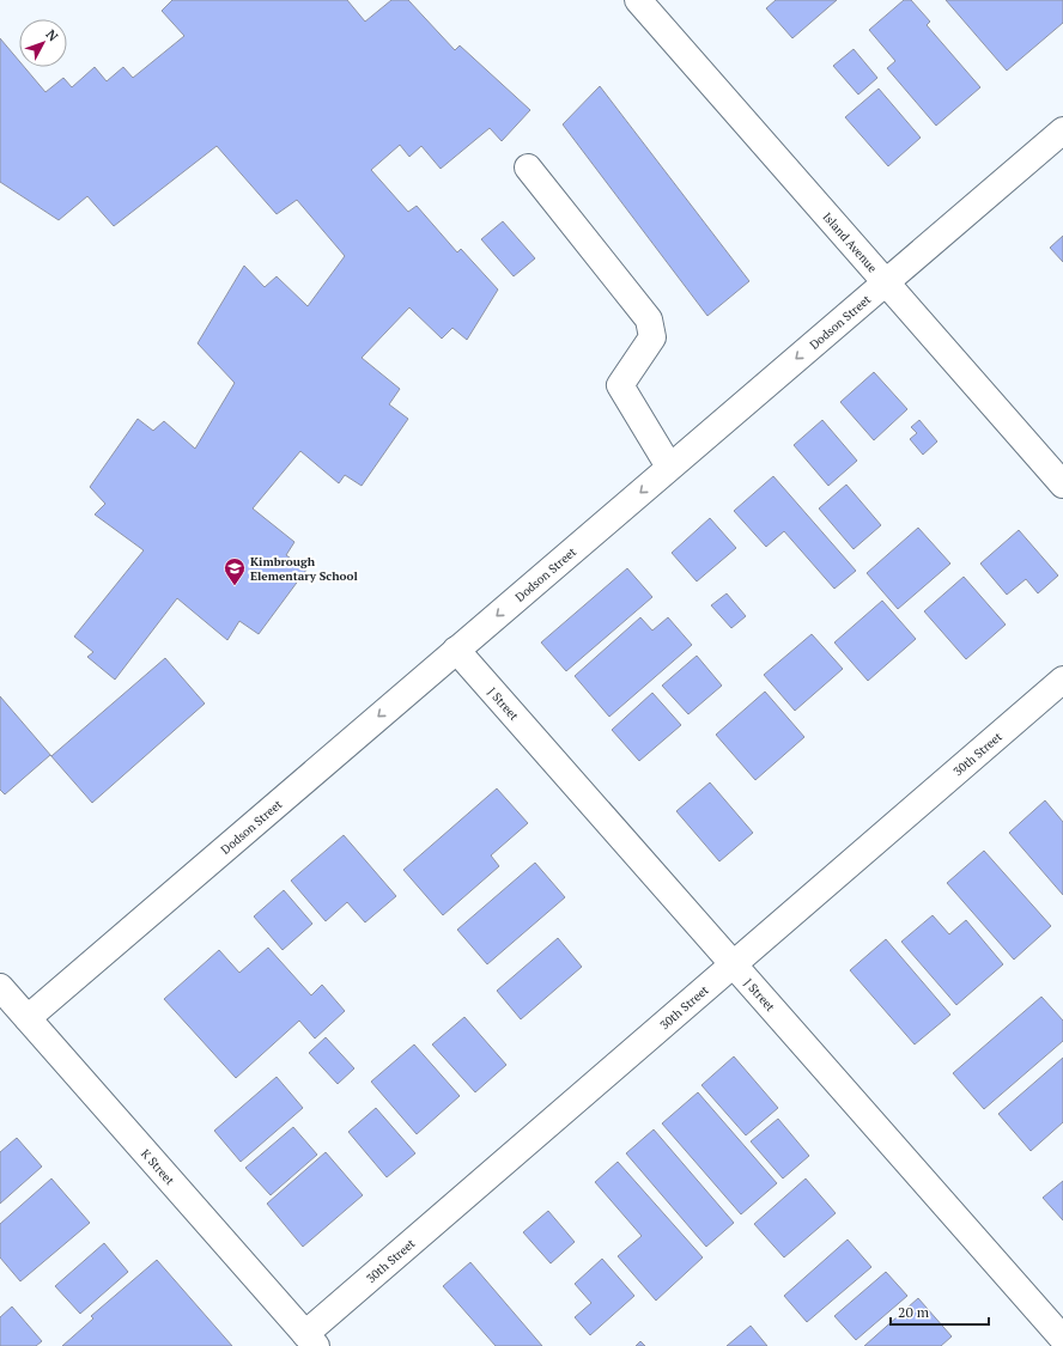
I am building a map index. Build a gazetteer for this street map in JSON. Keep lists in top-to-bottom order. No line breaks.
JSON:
{"streets":{"street":["Island Avenue","Dodson Street","J Street","30th Street","K Street"]},"crossings":[["Island Avenue","Dodson Street"],["Dodson Street","J Street"],["Dodson Street","K Street"],["J Street","30th Street"],["30th Street","K Street"]],"one_way":["Dodson Street"],"places":{"school or university":["Kimbrough Elementary School"]},"scale_bar":"20 m","north":"top right"}
